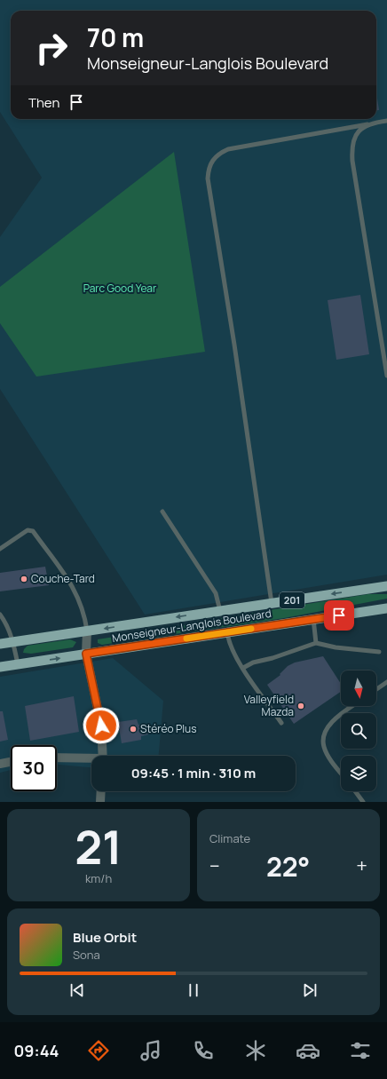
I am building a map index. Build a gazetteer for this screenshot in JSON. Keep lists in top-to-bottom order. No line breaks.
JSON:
{"streets":{"highway":["201","Monseigneur-Langlois Boulevard"]},"parks":["Parc Good Year"],"places":["Couche-Tard","Valleyfield Mazda","Stéréo Plus"],"north":"bottom","page":{"turn":["70 m","Monseigneur-Langlois Boulevard"],"then":"Then","limit":"30","trip":"09:45 · 1 min · 310 m","tile":[["21","km/h"],"Climate"],"heat":["−","22°","+"],"song":["Blue Orbit","Sona"],"tabs":"09:44"}}
